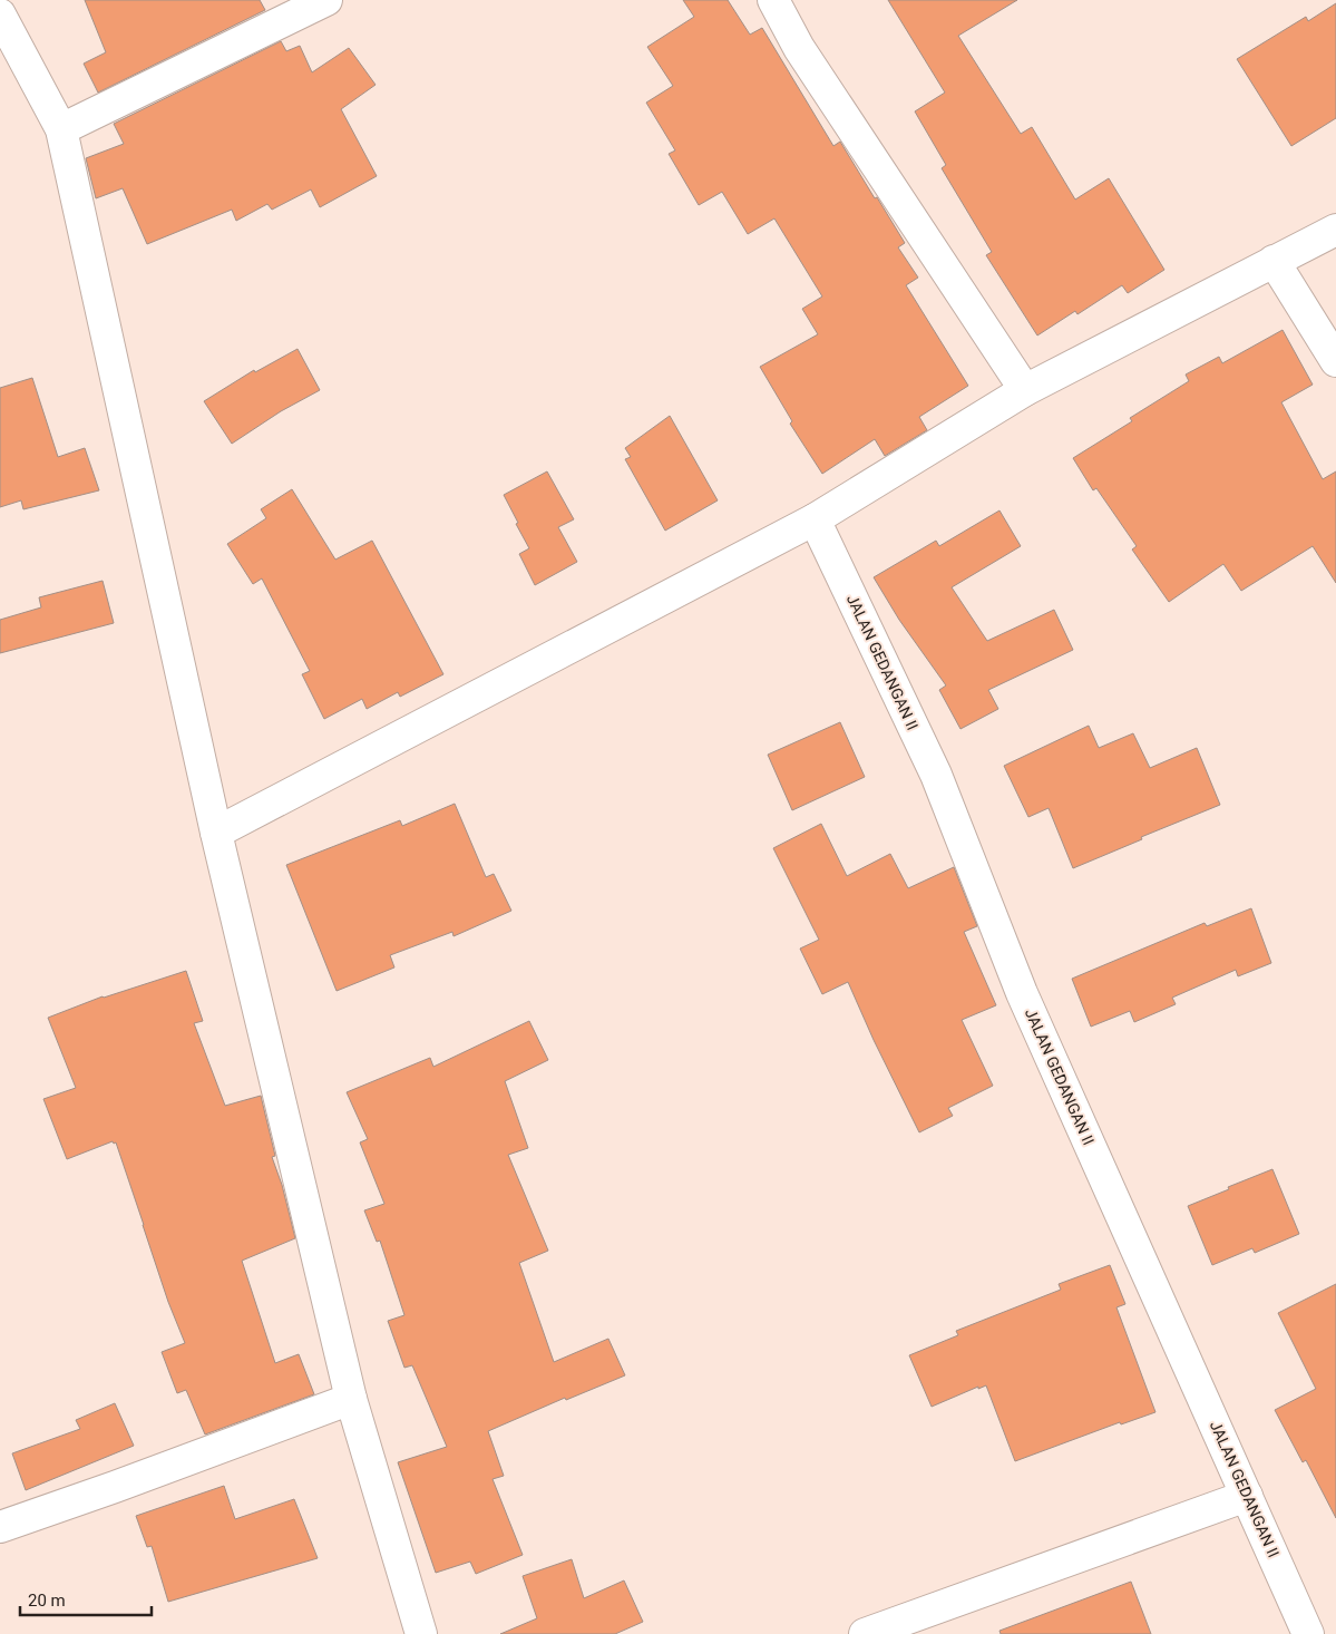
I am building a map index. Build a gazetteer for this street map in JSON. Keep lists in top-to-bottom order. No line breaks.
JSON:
{"streets":{"street":["JALAN GEDANGAN II"]},"scale_bar":"20 m"}
